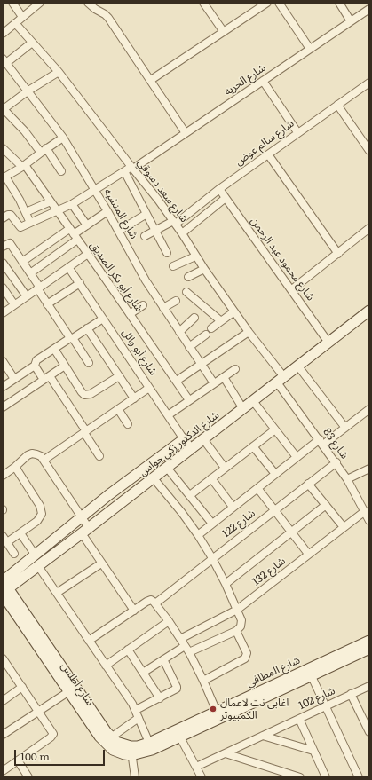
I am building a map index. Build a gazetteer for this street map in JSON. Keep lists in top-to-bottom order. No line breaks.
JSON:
{"streets":{"street":["شارع الحريه","شارع سالم عوض","شارع سعد دسوقي","شارع المنشيه","شارع محمود عبد الرحمن","شارع أبو بكر الصديق","شارع أبو وائل","شارع الدكتور زكي حواس","شارع 83","شارع 122","شارع 132","شارع المطافي","شارع أطلس","شارع 102"]},"crossings":[["شارع الحريه","شارع سعد دسوقي"],["شارع الحريه","شارع المنشيه"],["شارع الحريه","شارع أبو بكر الصديق"],["شارع سالم عوض","شارع سعد دسوقي"],["شارع سالم عوض","شارع محمود عبد الرحمن"],["شارع سعد دسوقي","شارع الدكتور زكي حواس"],["شارع سعد دسوقي","شارع 83"],["شارع محمود عبد الرحمن","شارع الدكتور زكي حواس"],["شارع أبو وائل","شارع الدكتور زكي حواس"],["شارع الدكتور زكي حواس","شارع 83"],["شارع الدكتور زكي حواس","شارع أطلس"],["شارع 83","شارع 122"],["شارع 83","شارع 132"],["شارع المطافي","شارع أطلس"]],"places":["اغابى نت لاعمال الكمبيوتر"],"scale_bar":"100 m"}
